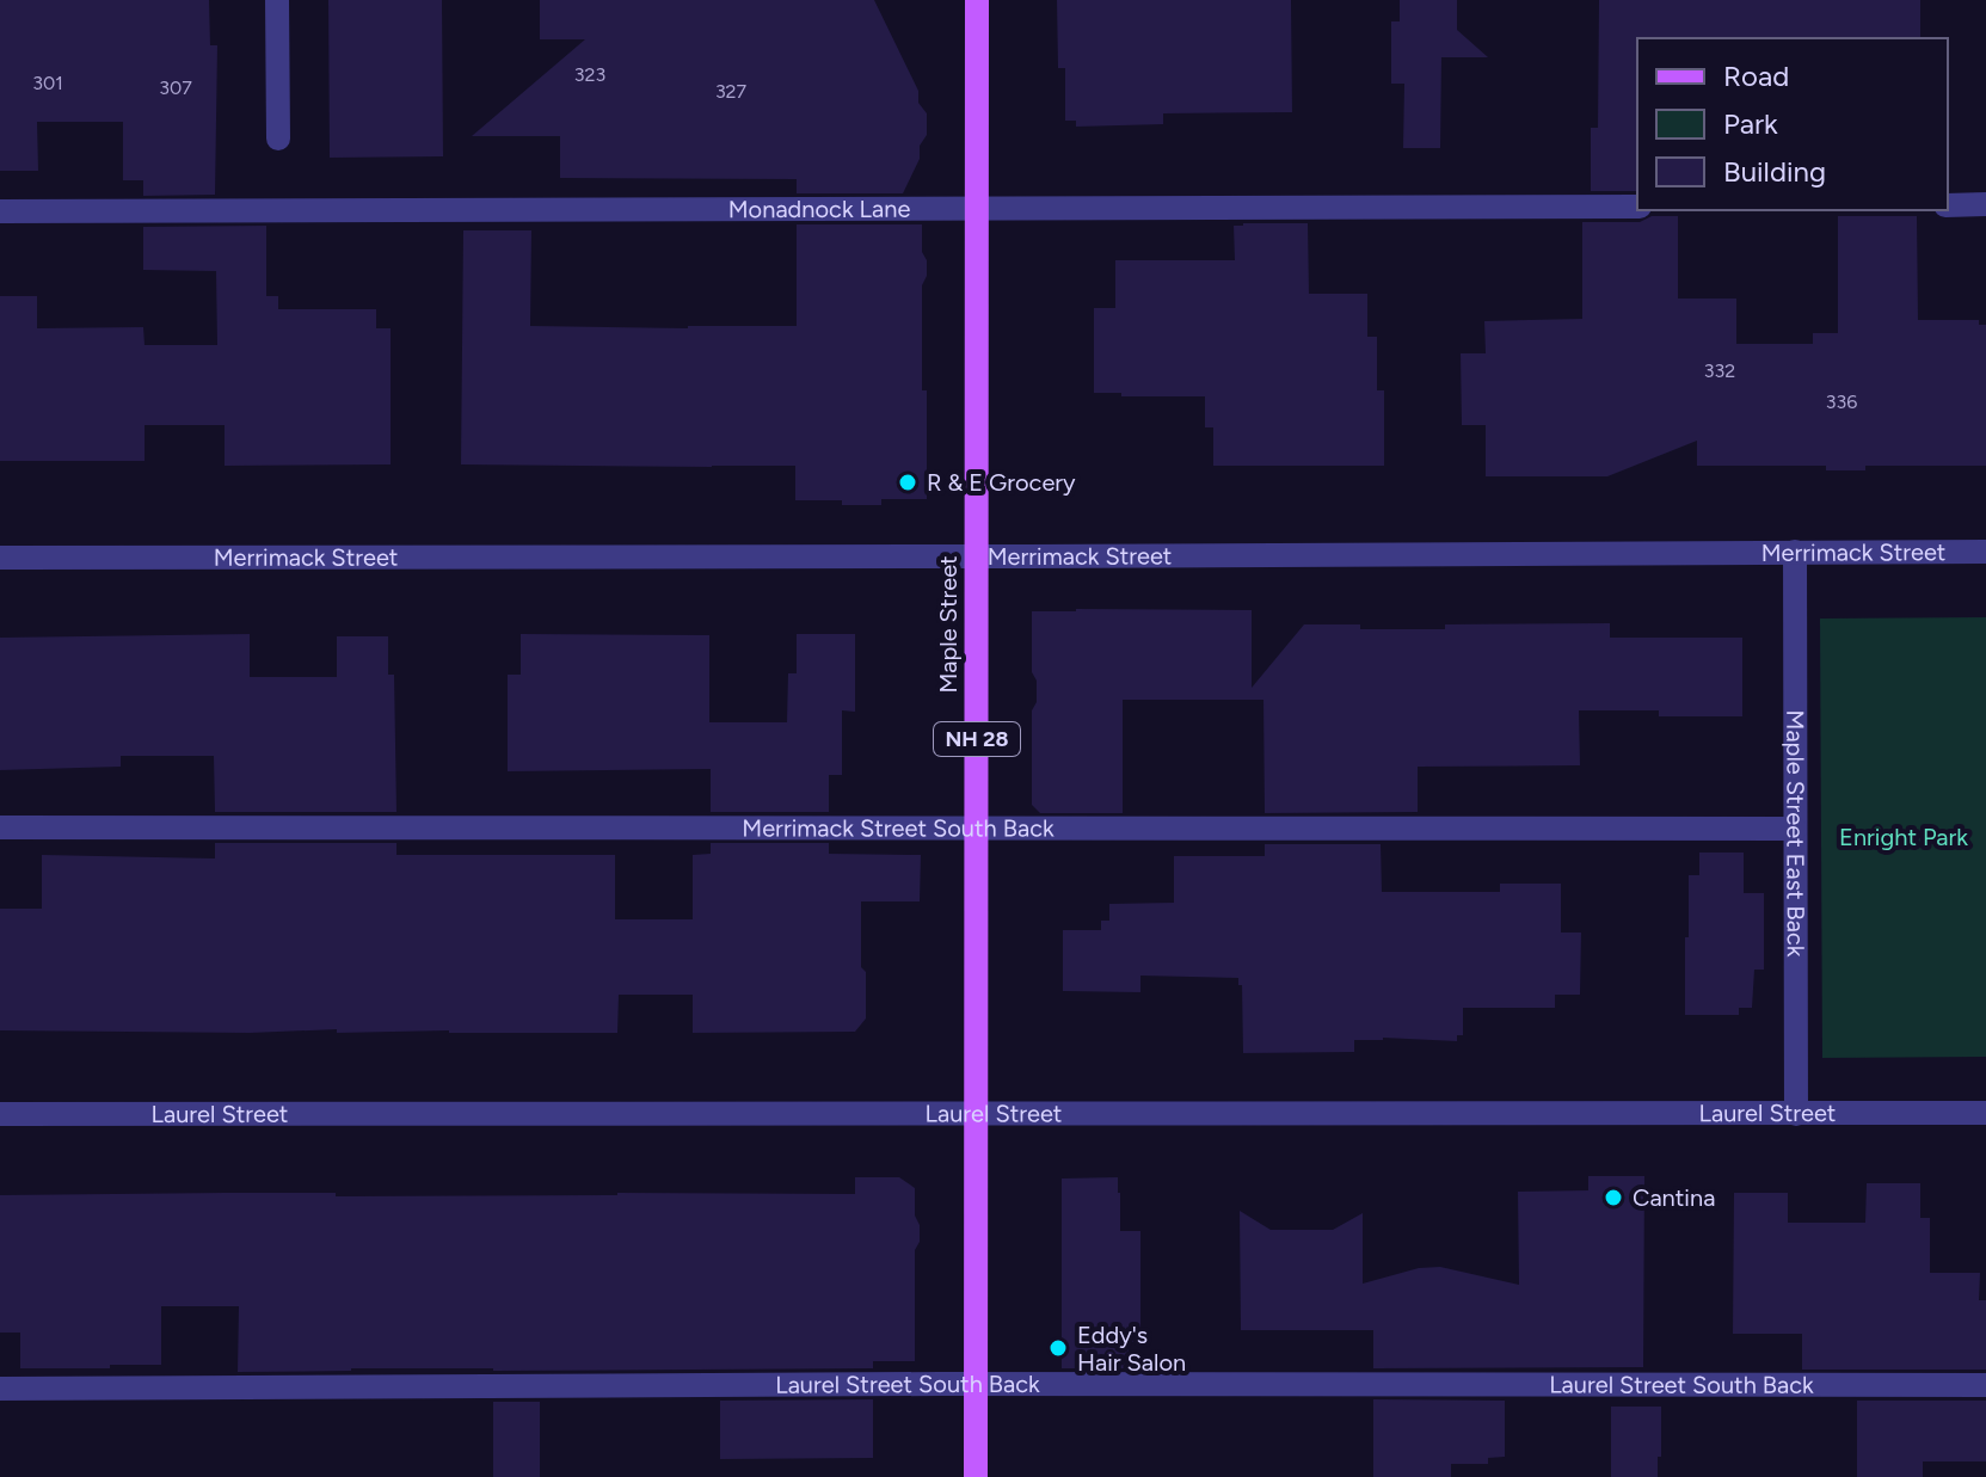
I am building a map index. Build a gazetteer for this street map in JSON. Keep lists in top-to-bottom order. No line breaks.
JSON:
{"streets":{"main road":["Maple Street","NH 28"],"street":["Monadnock Lane","Merrimack Street","Merrimack Street South Back","Maple Street East Back","Laurel Street","Laurel Street South Back"]},"crossings":[["Monadnock Lane","Maple Street"],["Merrimack Street","Maple Street"],["Merrimack Street","Maple Street East Back"],["Maple Street","Merrimack Street South Back"],["Maple Street","Laurel Street"],["Maple Street","Laurel Street South Back"],["Merrimack Street South Back","Maple Street East Back"],["Maple Street East Back","Laurel Street"]],"parks":["Enright Park"],"places":["R & E Grocery","Cantina","Eddy's Hair Salon"],"house_numbers":["323","301","307","327","332","336"],"legend":["Road","Park","Building"]}
